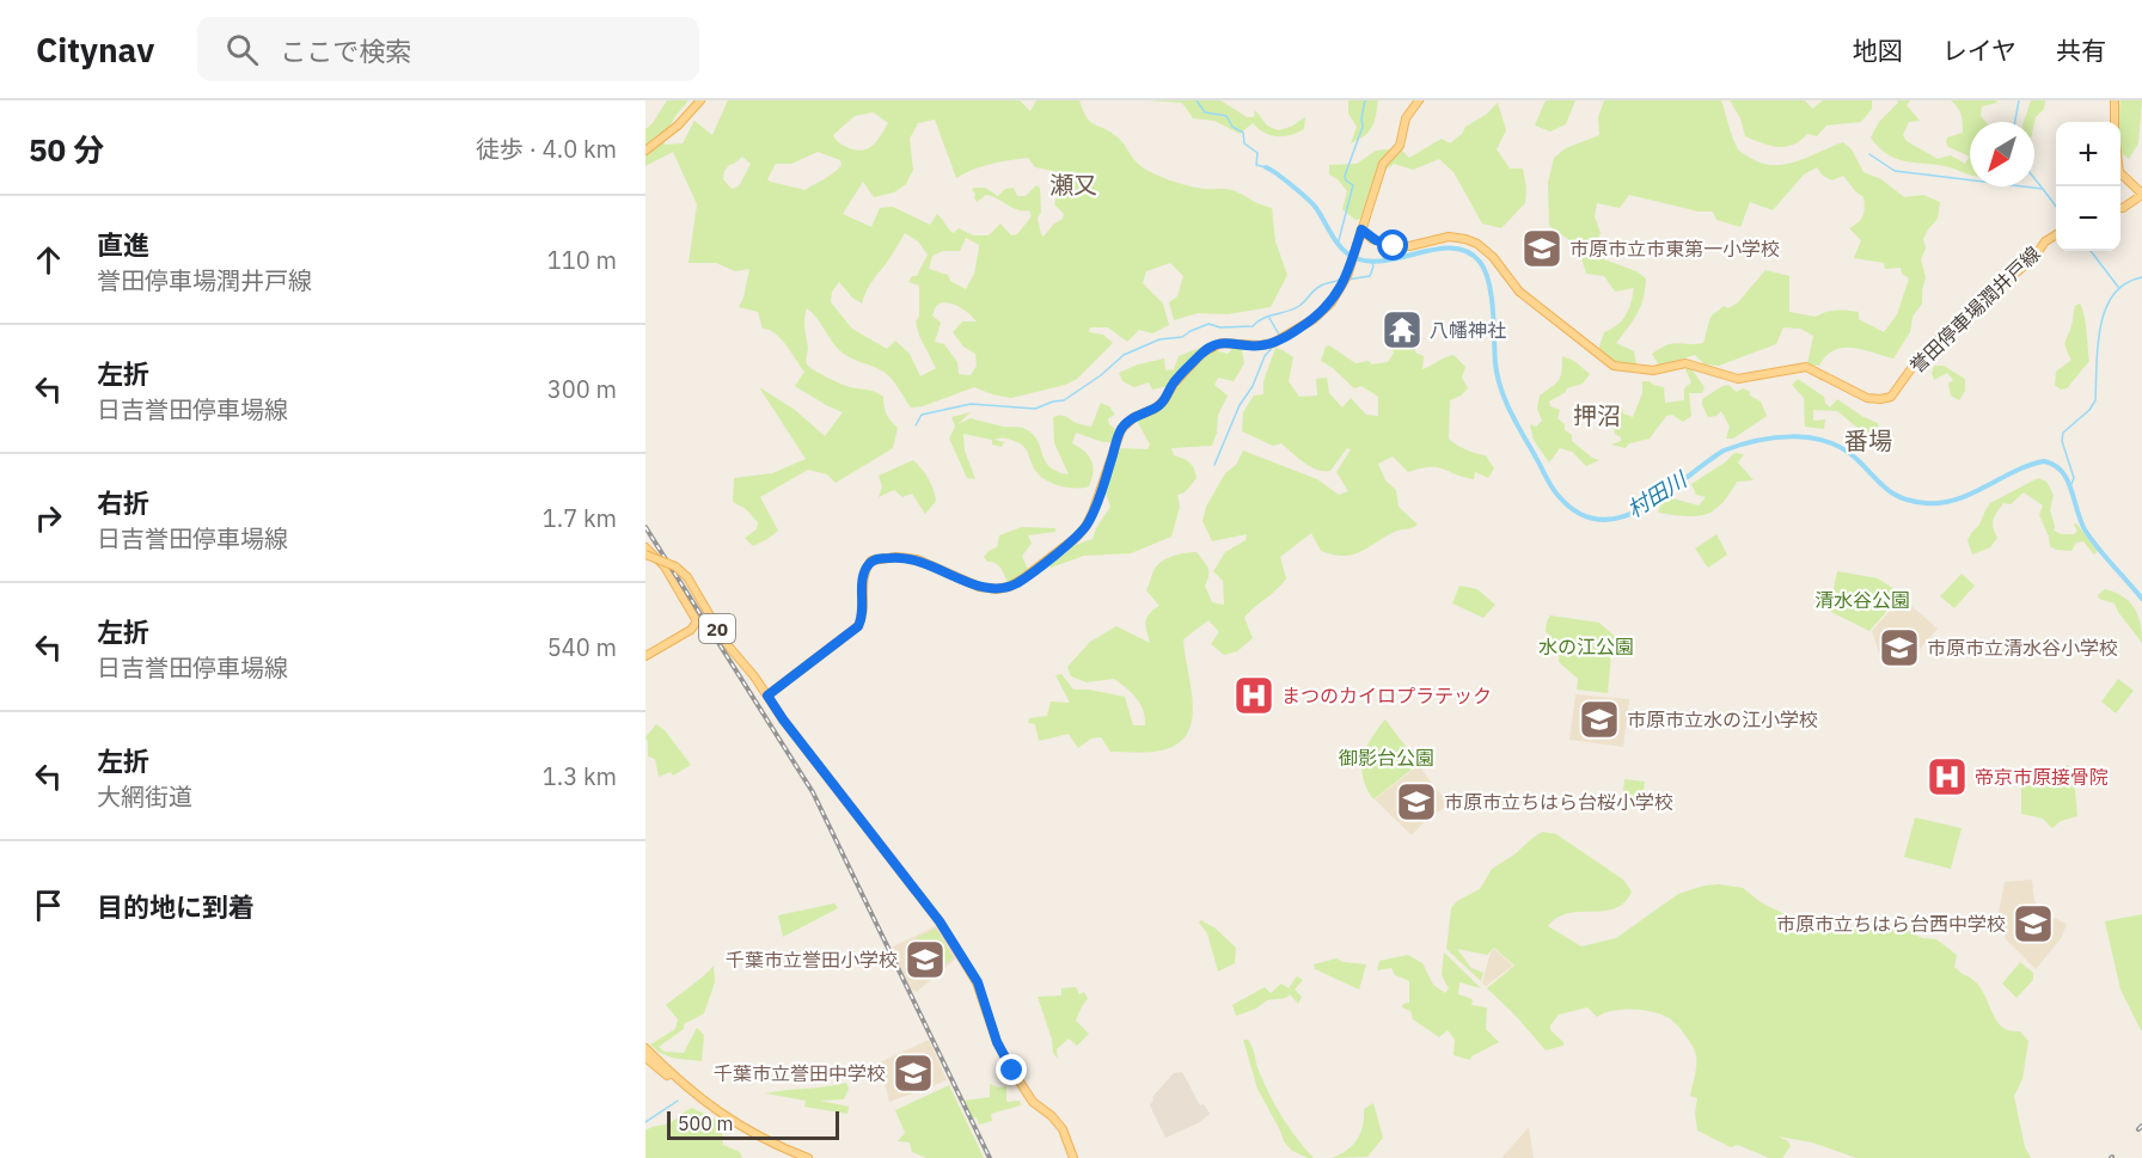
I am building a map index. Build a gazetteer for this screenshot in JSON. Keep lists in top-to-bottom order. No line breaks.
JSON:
{"streets":{"main road":["誉田停車場潤井戸線","20"]},"districts":["瀬又","押沼","番場"],"water":["村田川"],"parks":["清水谷公園","水の江公園","御影台公園"],"places":{"school or university":["市原市立市東第一小学校","市原市立清水谷小学校","市原市立水の江小学校","市原市立ちはら台桜小学校","市原市立ちはら台西中学校","千葉市立誉田小学校","千葉市立誉田中学校"],"temple":["八幡神社"],"hospital":["まつのカイロプラテック","帝京市原接骨院"]},"scale_bar":"500 m","north":"bottom left","page":{"header":"Citynav","search":"ここで検索","nav":["地図","レイヤ","共有"],"heading":["50 分","徒歩 · 4.0 km"],"map_buttons":["+","−"],"list":[["直進","誉田停車場潤井戸線","110 m"],["左折","日吉誉田停車場線","300 m"],["右折","日吉誉田停車場線","1.7 km"],["左折","日吉誉田停車場線","540 m"],["左折","大網街道","1.3 km"],"目的地に到着"],"scale":"500 m"}}
